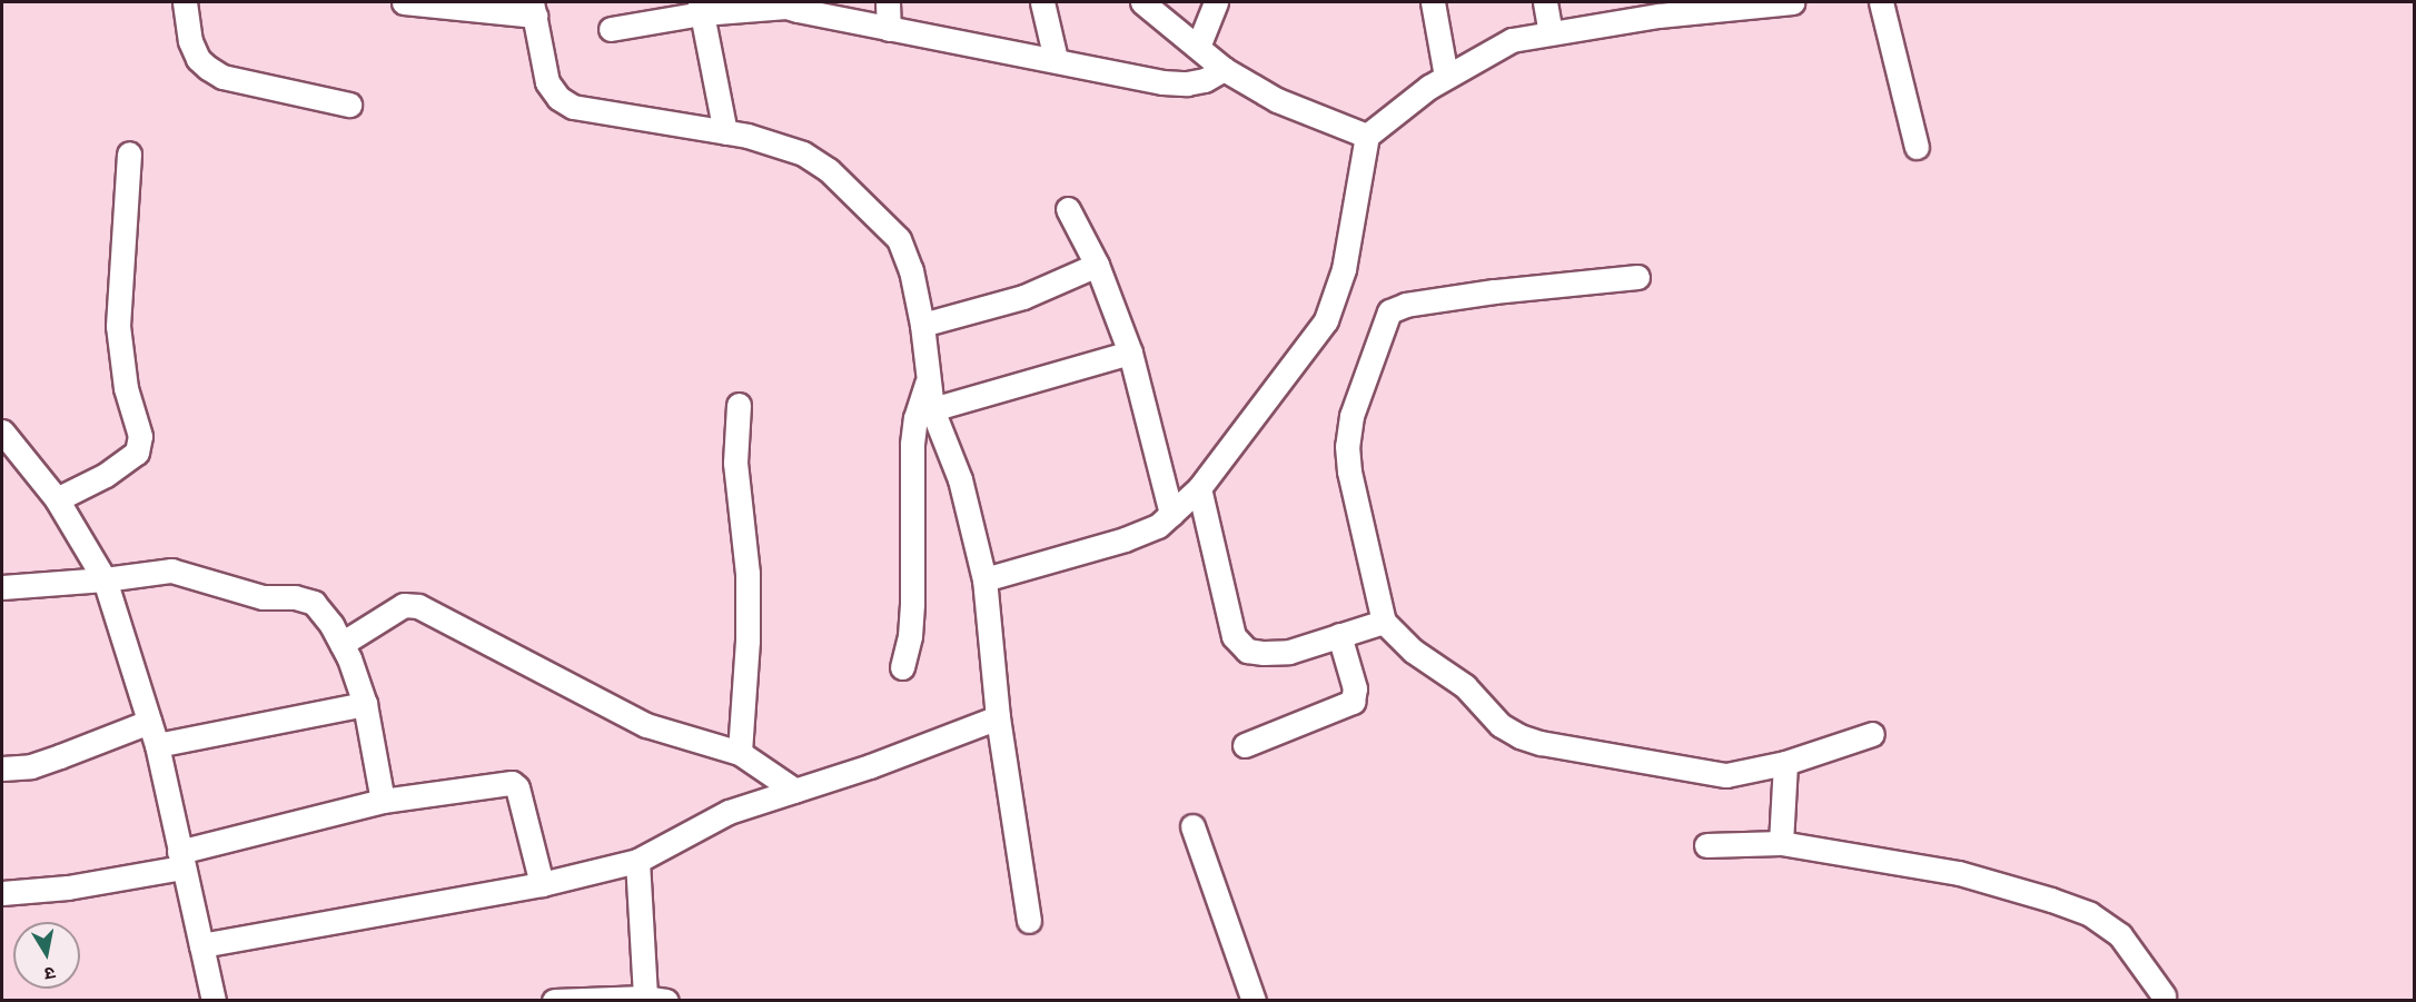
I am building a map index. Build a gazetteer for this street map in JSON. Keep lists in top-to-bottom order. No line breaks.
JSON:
{"north":"bottom"}
